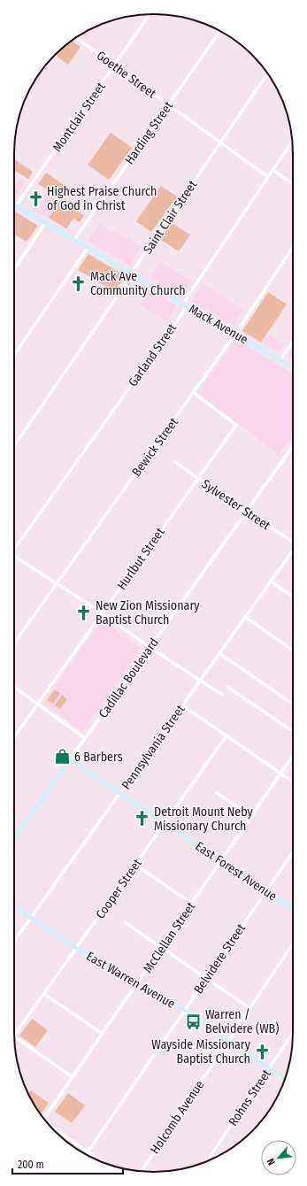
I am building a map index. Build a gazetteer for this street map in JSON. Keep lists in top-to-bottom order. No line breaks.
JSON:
{"streets":{"main road":["Mack Avenue","Cadillac Boulevard","East Forest Avenue","East Warren Avenue"],"street":["Goethe Street","Montclair Street","Harding Street","Saint Clair Street","Garland Street","Bewick Street","Sylvester Street","Hurlbut Street","Pennsylvania Street","Cooper Street","McClellan Street","Belvidere Street","Rohns Street","Holcomb Avenue"]},"crossings":[["Goethe Street","Montclair Street"],["Goethe Street","Harding Street"],["Goethe Street","Saint Clair Street"],["Goethe Street","Garland Street"],["Montclair Street","Mack Avenue"],["Harding Street","Mack Avenue"],["Saint Clair Street","Mack Avenue"],["Mack Avenue","Garland Street"],["Mack Avenue","Bewick Street"],["Bewick Street","Hurlbut Street"],["Sylvester Street","Hurlbut Street"],["Sylvester Street","Cadillac Boulevard"],["Cadillac Boulevard","East Forest Avenue"],["Pennsylvania Street","East Forest Avenue"],["Pennsylvania Street","East Warren Avenue"],["East Forest Avenue","Cooper Street"],["East Forest Avenue","McClellan Street"],["East Forest Avenue","Belvidere Street"],["Cooper Street","East Warren Avenue"],["McClellan Street","East Warren Avenue"],["Belvidere Street","East Warren Avenue"],["East Warren Avenue","Rohns Street"],["East Warren Avenue","Holcomb Avenue"]],"places":{"church":["Highest Praise Church of God in Christ","Mack Ave Community Church","New Zion Missionary Baptist Church","Detroit Mount Neby Missionary Church","Wayside Missionary Baptist Church"],"shop":["6 Barbers"],"bus stop":["Warren / Belvidere (WB)"]},"scale_bar":"200 m","north":"bottom left"}
